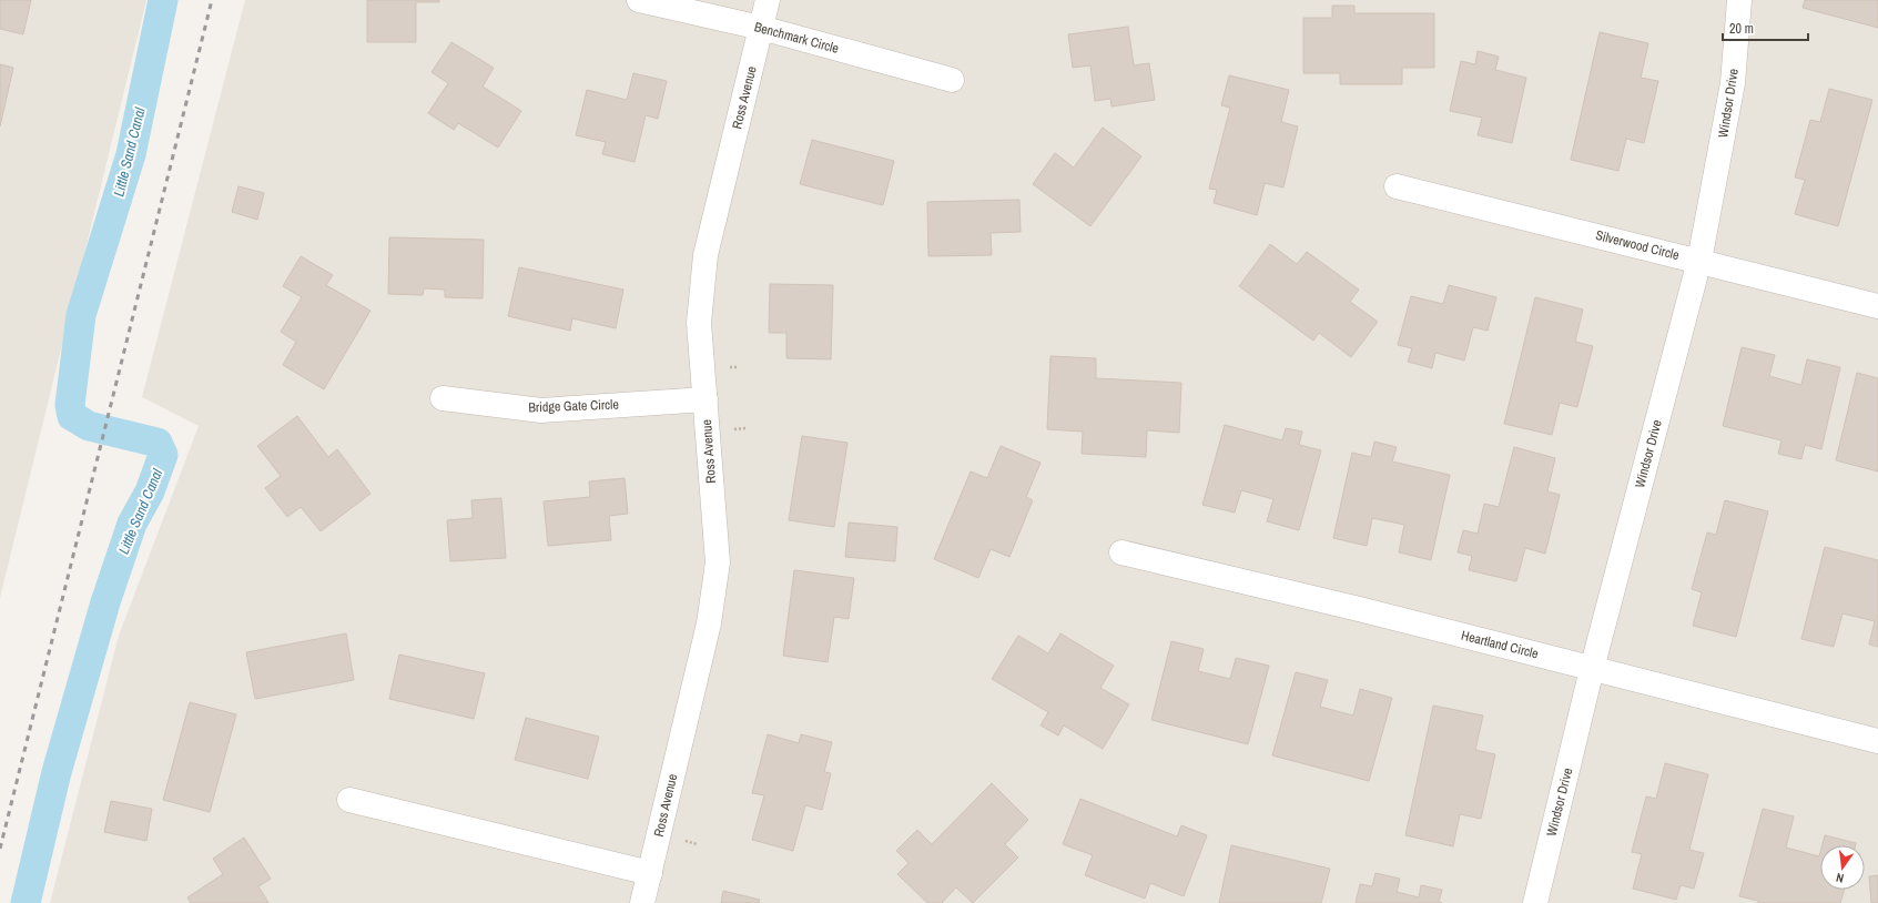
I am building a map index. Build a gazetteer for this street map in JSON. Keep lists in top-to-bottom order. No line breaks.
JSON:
{"streets":{"street":["Benchmark Circle","Ross Avenue","Windsor Drive","Silverwood Circle","Bridge Gate Circle","Heartland Circle"]},"crossings":[["Benchmark Circle","Ross Avenue"],["Ross Avenue","Bridge Gate Circle"],["Windsor Drive","Silverwood Circle"],["Windsor Drive","Heartland Circle"]],"water":["Little Sand Canal"],"scale_bar":"20 m","north":"bottom"}
